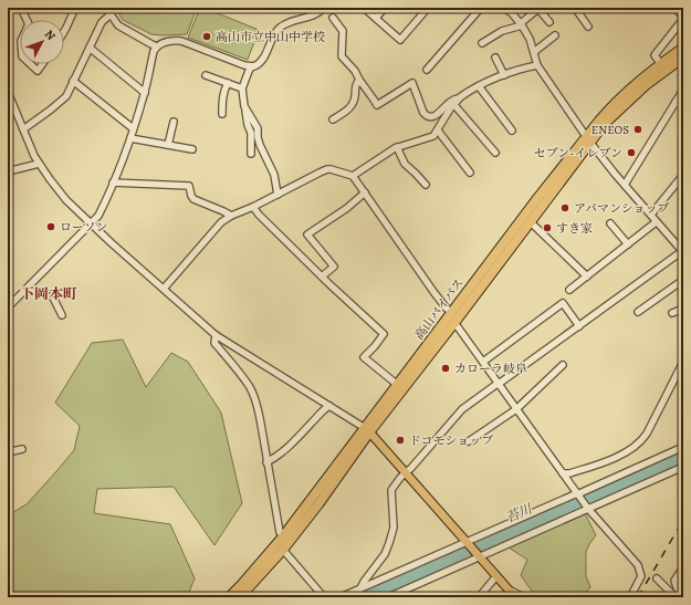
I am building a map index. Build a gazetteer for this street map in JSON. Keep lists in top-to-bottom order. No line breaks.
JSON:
{"streets":{"highway":["高山バイパス"]},"districts":["下岡本町"],"water":["苔川"],"places":["高山市立中山中学校","ENEOS","セブン-イレブン","アパマンショップ","ローソン","すき家","カローラ岐阜","ドコモショップ"],"north":"top right"}
